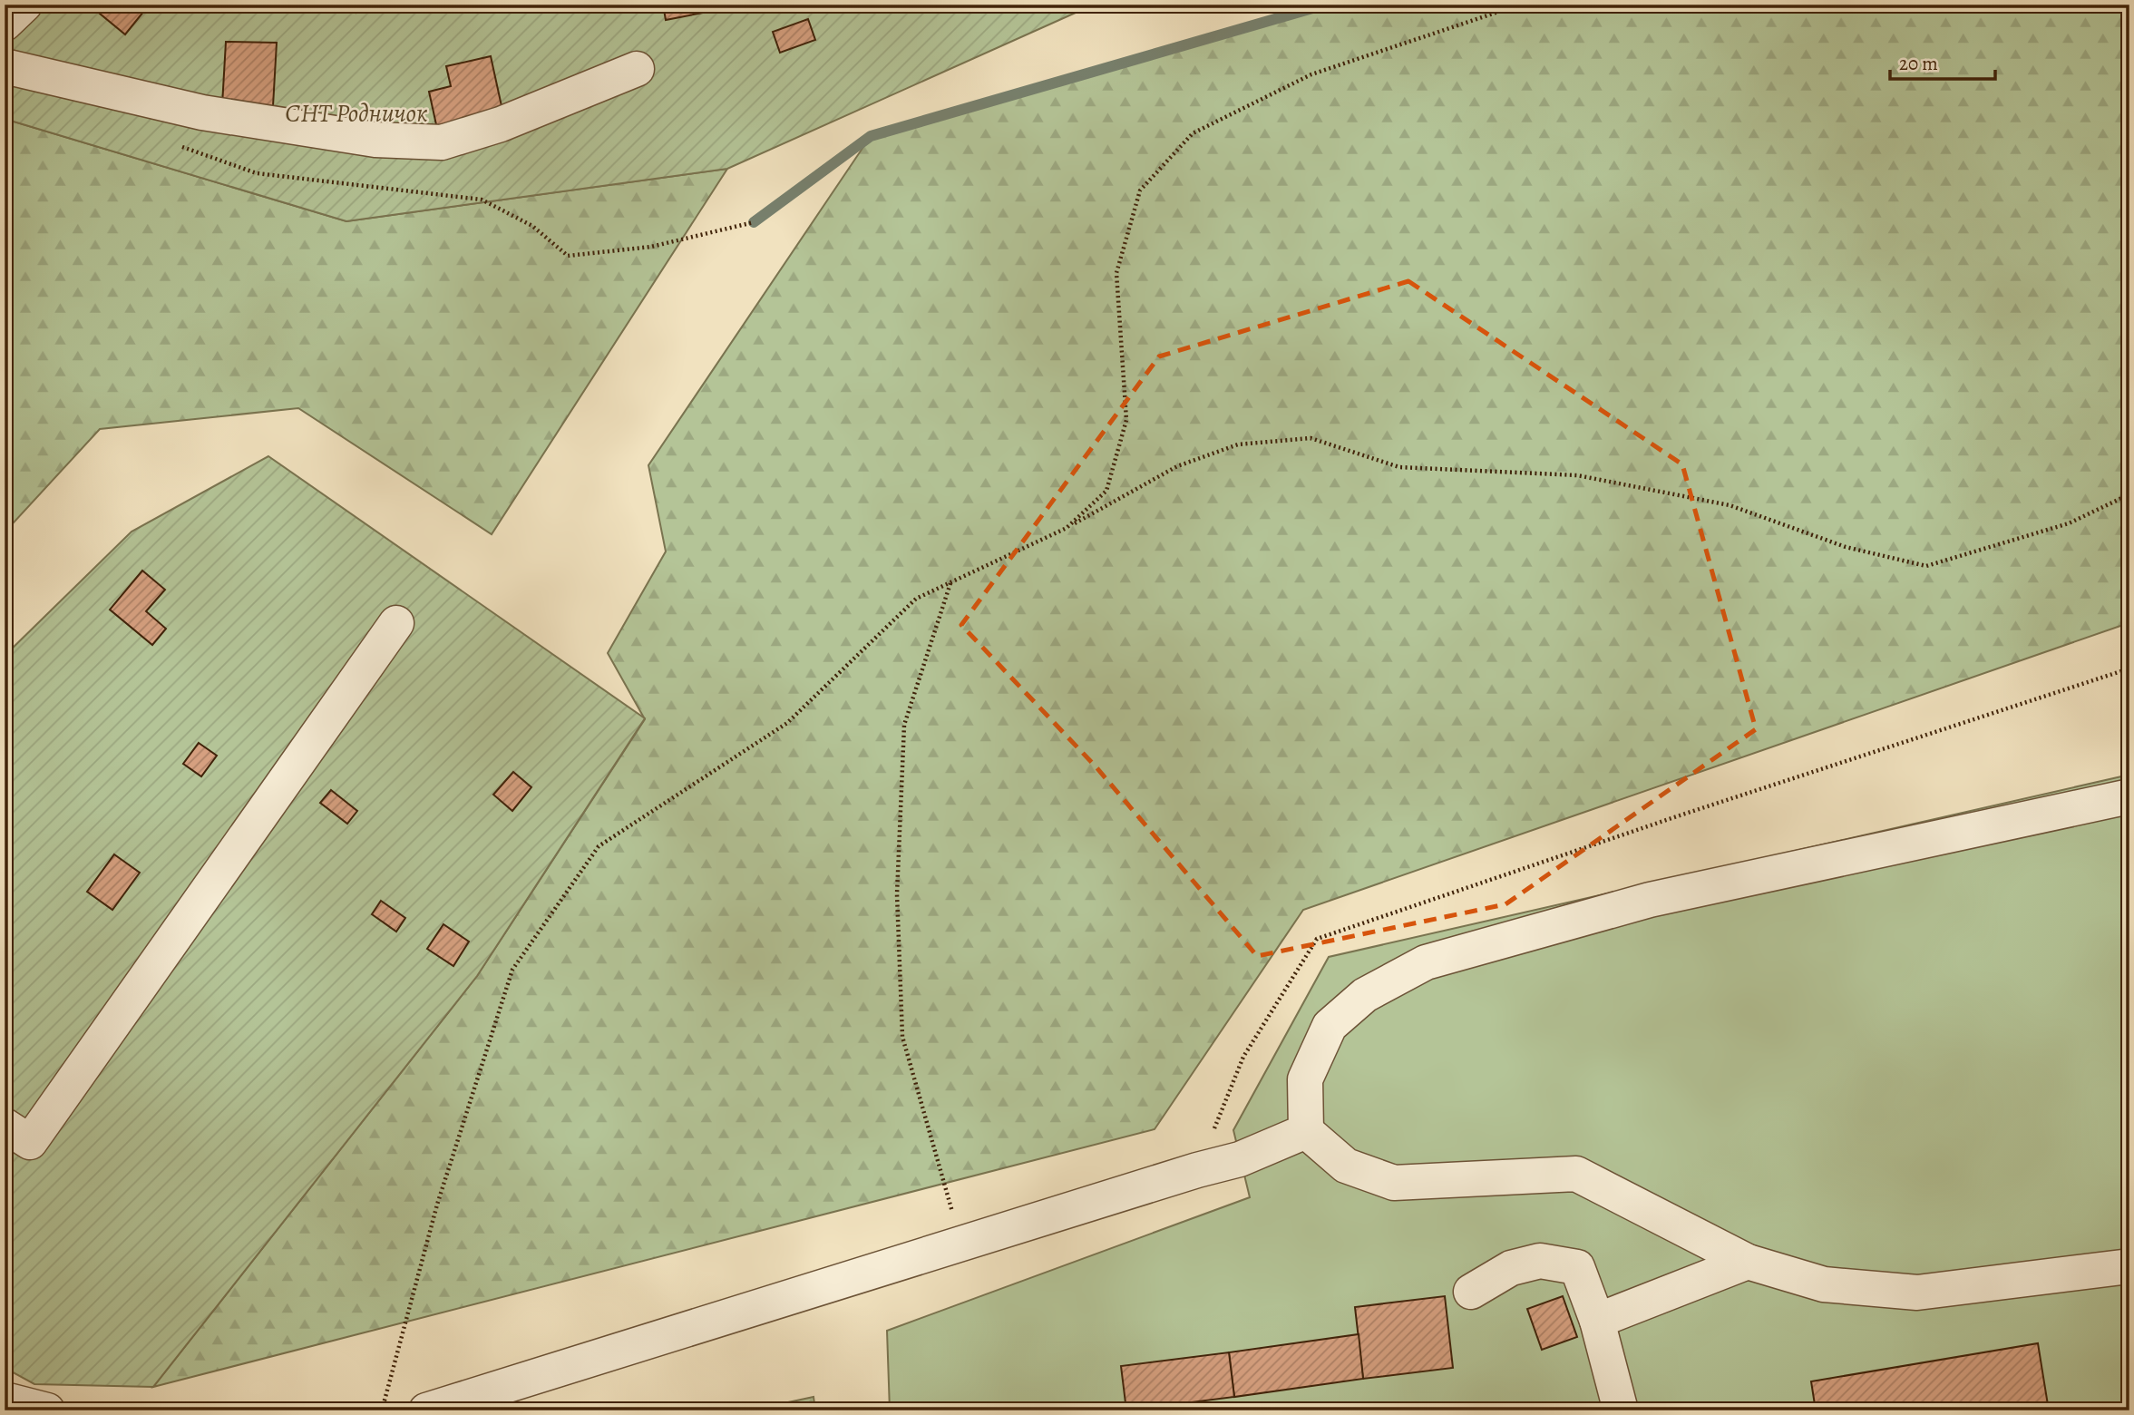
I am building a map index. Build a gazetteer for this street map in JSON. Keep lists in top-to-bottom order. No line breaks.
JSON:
{"parks":["СНТ Родничок"],"scale_bar":"20 m"}
